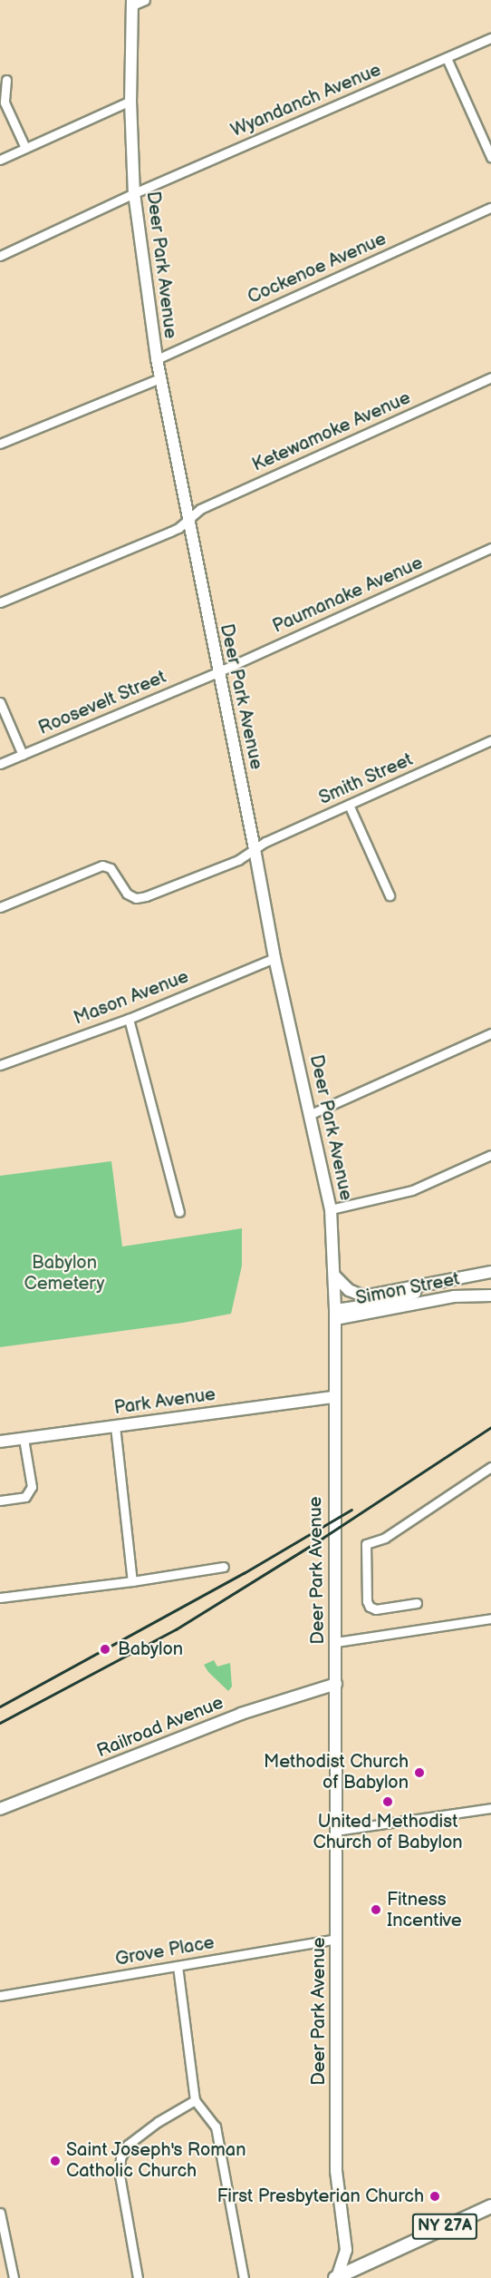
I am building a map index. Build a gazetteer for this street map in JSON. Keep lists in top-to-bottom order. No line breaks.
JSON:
{"streets":{"main road":["Deer Park Avenue","Simon Street","Park Avenue","Railroad Avenue","NY 27A"],"street":["Wyandanch Avenue","Cockenoe Avenue","Ketewamoke Avenue","Paumanake Avenue","Roosevelt Street","Smith Street","Mason Avenue","Grove Place"]},"crossings":[["Wyandanch Avenue","Deer Park Avenue"],["Deer Park Avenue","Cockenoe Avenue"],["Deer Park Avenue","Ketewamoke Avenue"],["Deer Park Avenue","Paumanake Avenue"],["Deer Park Avenue","Roosevelt Street"],["Deer Park Avenue","Smith Street"],["Deer Park Avenue","Mason Avenue"],["Deer Park Avenue","Simon Street"],["Deer Park Avenue","Park Avenue"],["Deer Park Avenue","Railroad Avenue"],["Deer Park Avenue","Grove Place"],["Deer Park Avenue","NY 27A"],["Paumanake Avenue","Roosevelt Street"]],"parks":["Babylon Cemetery"],"places":["Babylon","Methodist Church of Babylon","United Methodist Church of Babylon","Fitness Incentive","Saint Joseph's Roman Catholic Church","First Presbyterian Church"]}
